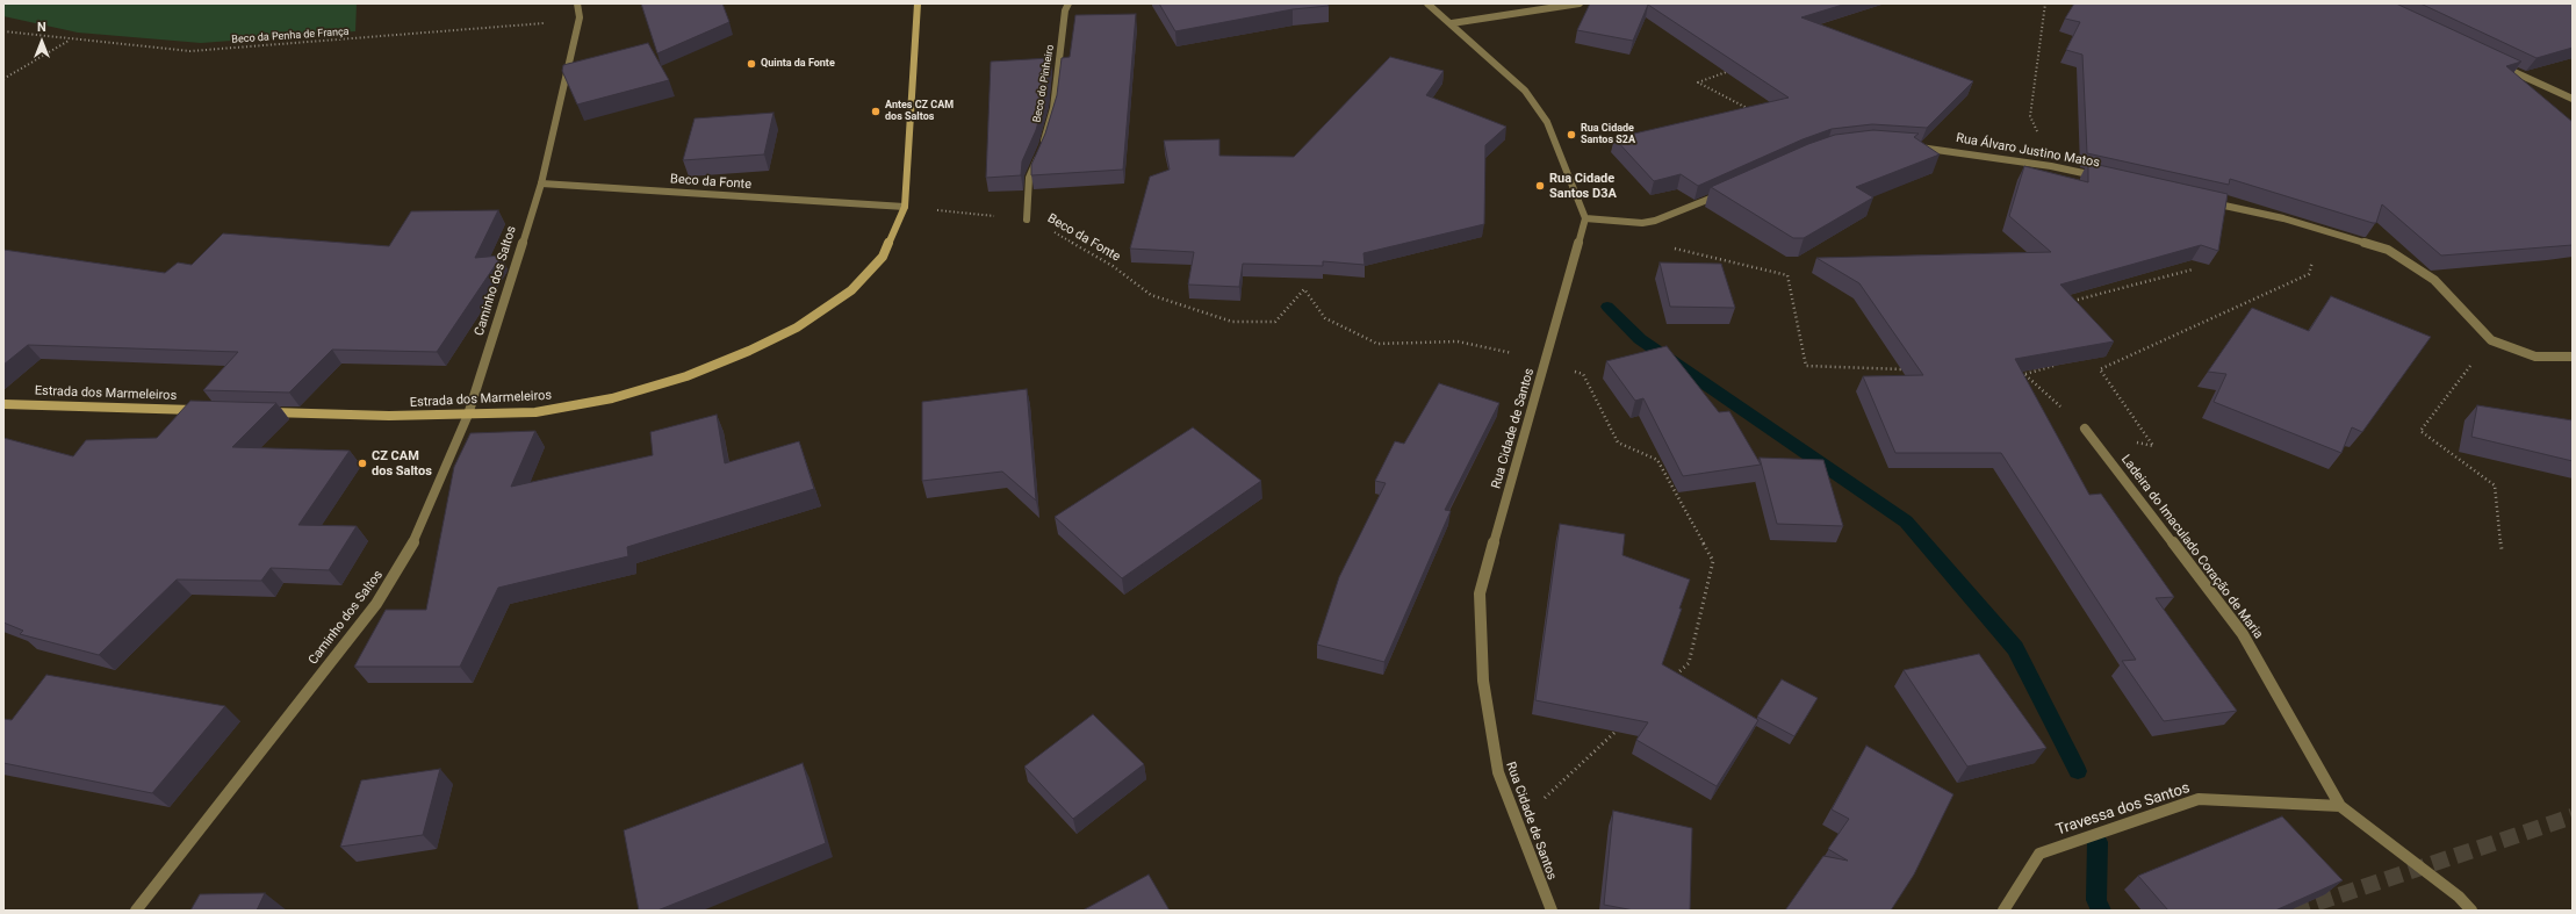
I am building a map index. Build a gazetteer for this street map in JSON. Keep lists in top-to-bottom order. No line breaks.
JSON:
{"streets":{"main road":["Estrada dos Marmeleiros"],"street":["Beco do Pinheiro","Rua Álvaro Justino Matos","Beco da Fonte","Caminho dos Saltos","Rua Cidade de Santos","Ladeira do Imaculado Coração de Maria","Travessa dos Santos"],"path":["Beco da Penha de França"]},"crossings":[["Beco da Penha de França","Caminho dos Saltos"],["Beco da Fonte","Caminho dos Saltos"],["Beco da Fonte","Estrada dos Marmeleiros"],["Caminho dos Saltos","Estrada dos Marmeleiros"],["Ladeira do Imaculado Coração de Maria","Travessa dos Santos"]],"places":["Quinta da Fonte","Antes CZ CAM dos Saltos","Rua Cidade Santos S2A","Rua Cidade Santos D3A","CZ CAM dos Saltos"],"north":"top"}
